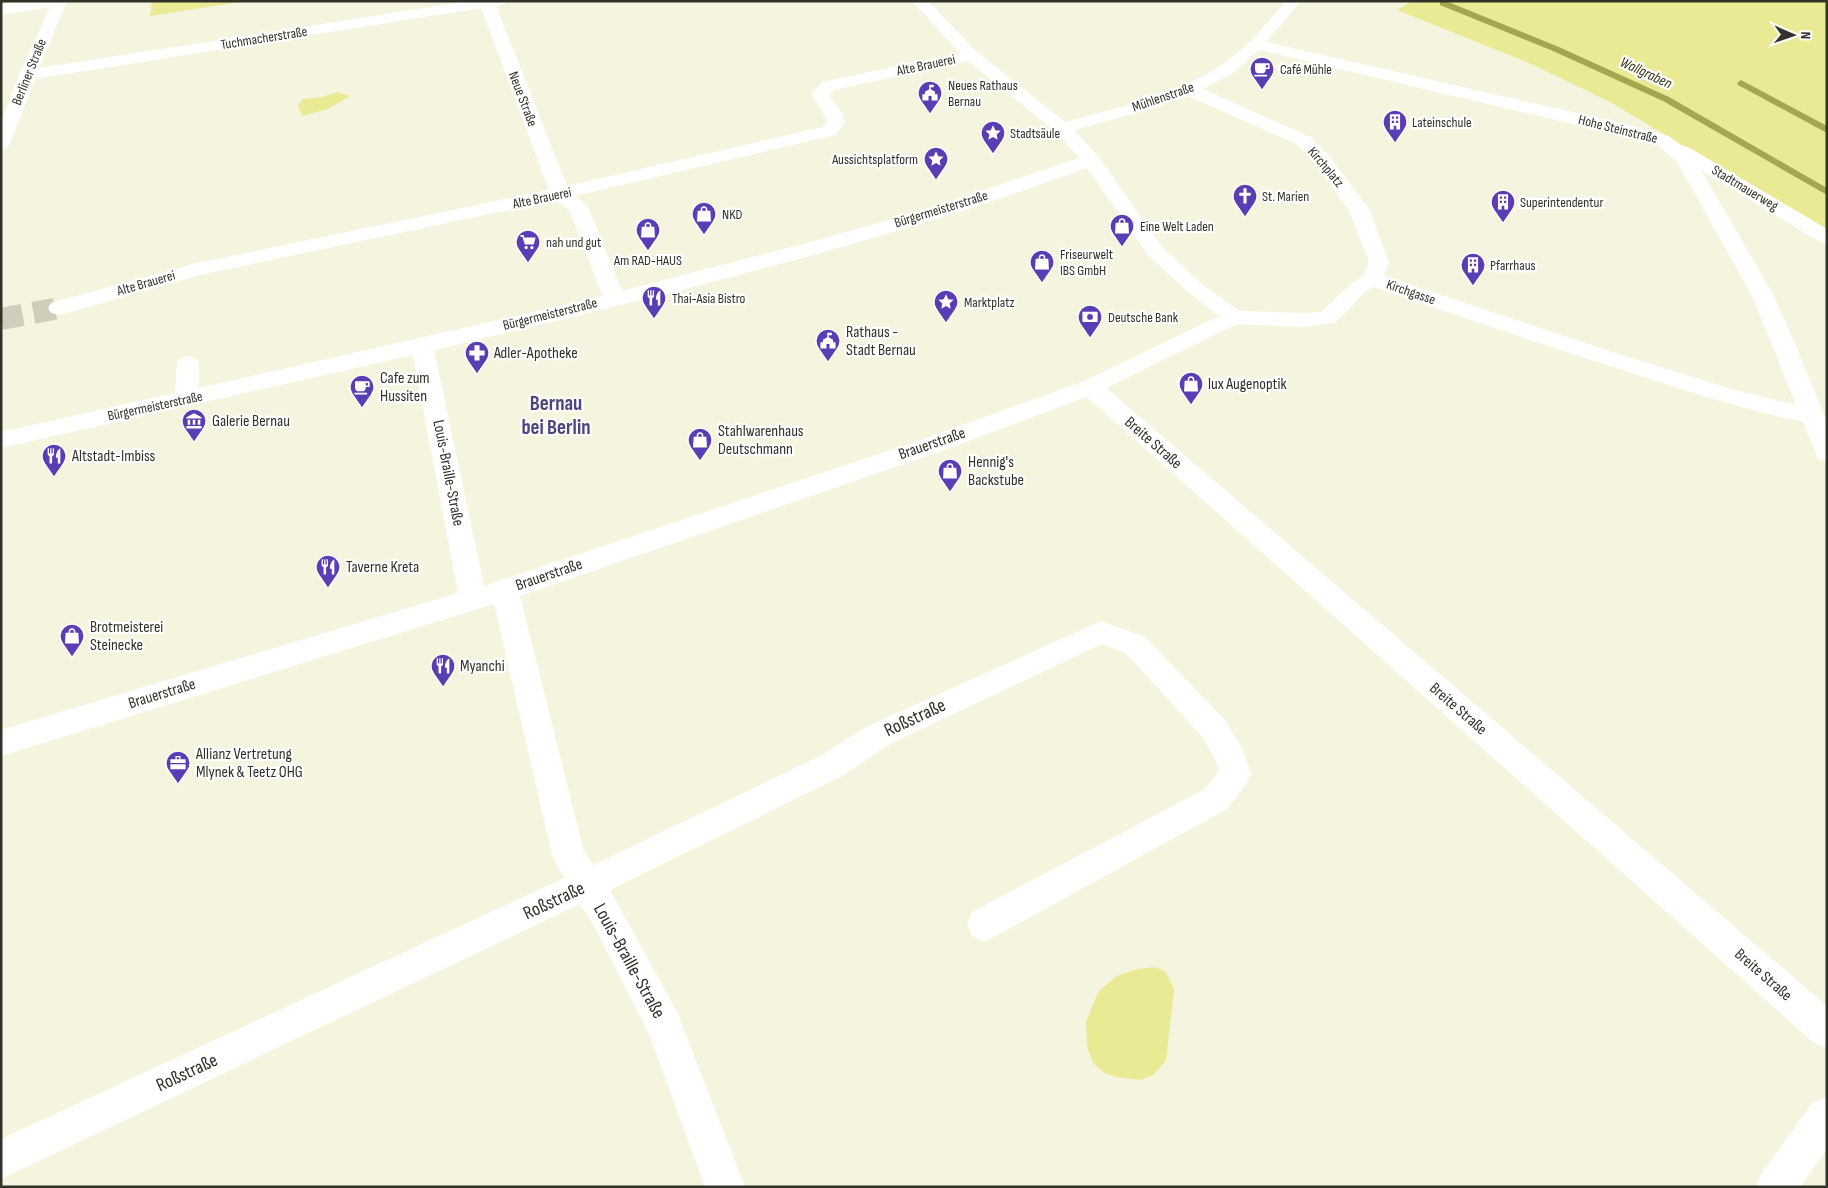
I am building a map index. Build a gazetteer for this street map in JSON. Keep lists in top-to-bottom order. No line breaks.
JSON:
{"streets":{"street":["Tuchmacherstraße","Alte Brauerei","Berliner Straße","Mühlenstraße","Neue Straße","Hohe Steinstraße","Kirchplatz","Stadtmauerweg","Bürgermeisterstraße","Kirchgasse","Breite Straße","Brauerstraße","Louis-Braille-Straße","Roßstraße"]},"crossings":[["Tuchmacherstraße","Berliner Straße"],["Tuchmacherstraße","Neue Straße"],["Alte Brauerei","Neue Straße"],["Mühlenstraße","Hohe Steinstraße"],["Mühlenstraße","Kirchplatz"],["Hohe Steinstraße","Stadtmauerweg"],["Hohe Steinstraße","Kirchgasse"],["Kirchplatz","Kirchgasse"],["Bürgermeisterstraße","Louis-Braille-Straße"],["Kirchgasse","Brauerstraße"],["Breite Straße","Brauerstraße"],["Brauerstraße","Louis-Braille-Straße"],["Louis-Braille-Straße","Roßstraße"]],"districts":["Bernau bei Berlin"],"water":["Wallgraben"],"places":{"cafe":["Café Mühle","Cafe zum Hussiten"],"public building":["Neues Rathaus Bernau","Rathaus - Stadt Bernau"],"building":["Lateinschule","Superintendentur","Pfarrhaus"],"place":["Stadtsäule","Aussichtsplatform","Marktplatz"],"church":["St. Marien"],"shop":["NKD","Eine Welt Laden","Am RAD-HAUS","Friseurwelt IBS GmbH","lux Augenoptik","Stahlwarenhaus Deutschmann","Hennig's Backstube","Brotmeisterei Steinecke"],"supermarket":["nah und gut"],"restaurant":["Thai-Asia Bistro","Altstadt-Imbiss","Taverne Kreta","Myanchi"],"bank":["Deutsche Bank"],"pharmacy":["Adler-Apotheke"],"museum":["Galerie Bernau"],"office":["Allianz Vertretung Mlynek & Teetz OHG"]},"north":"right"}
